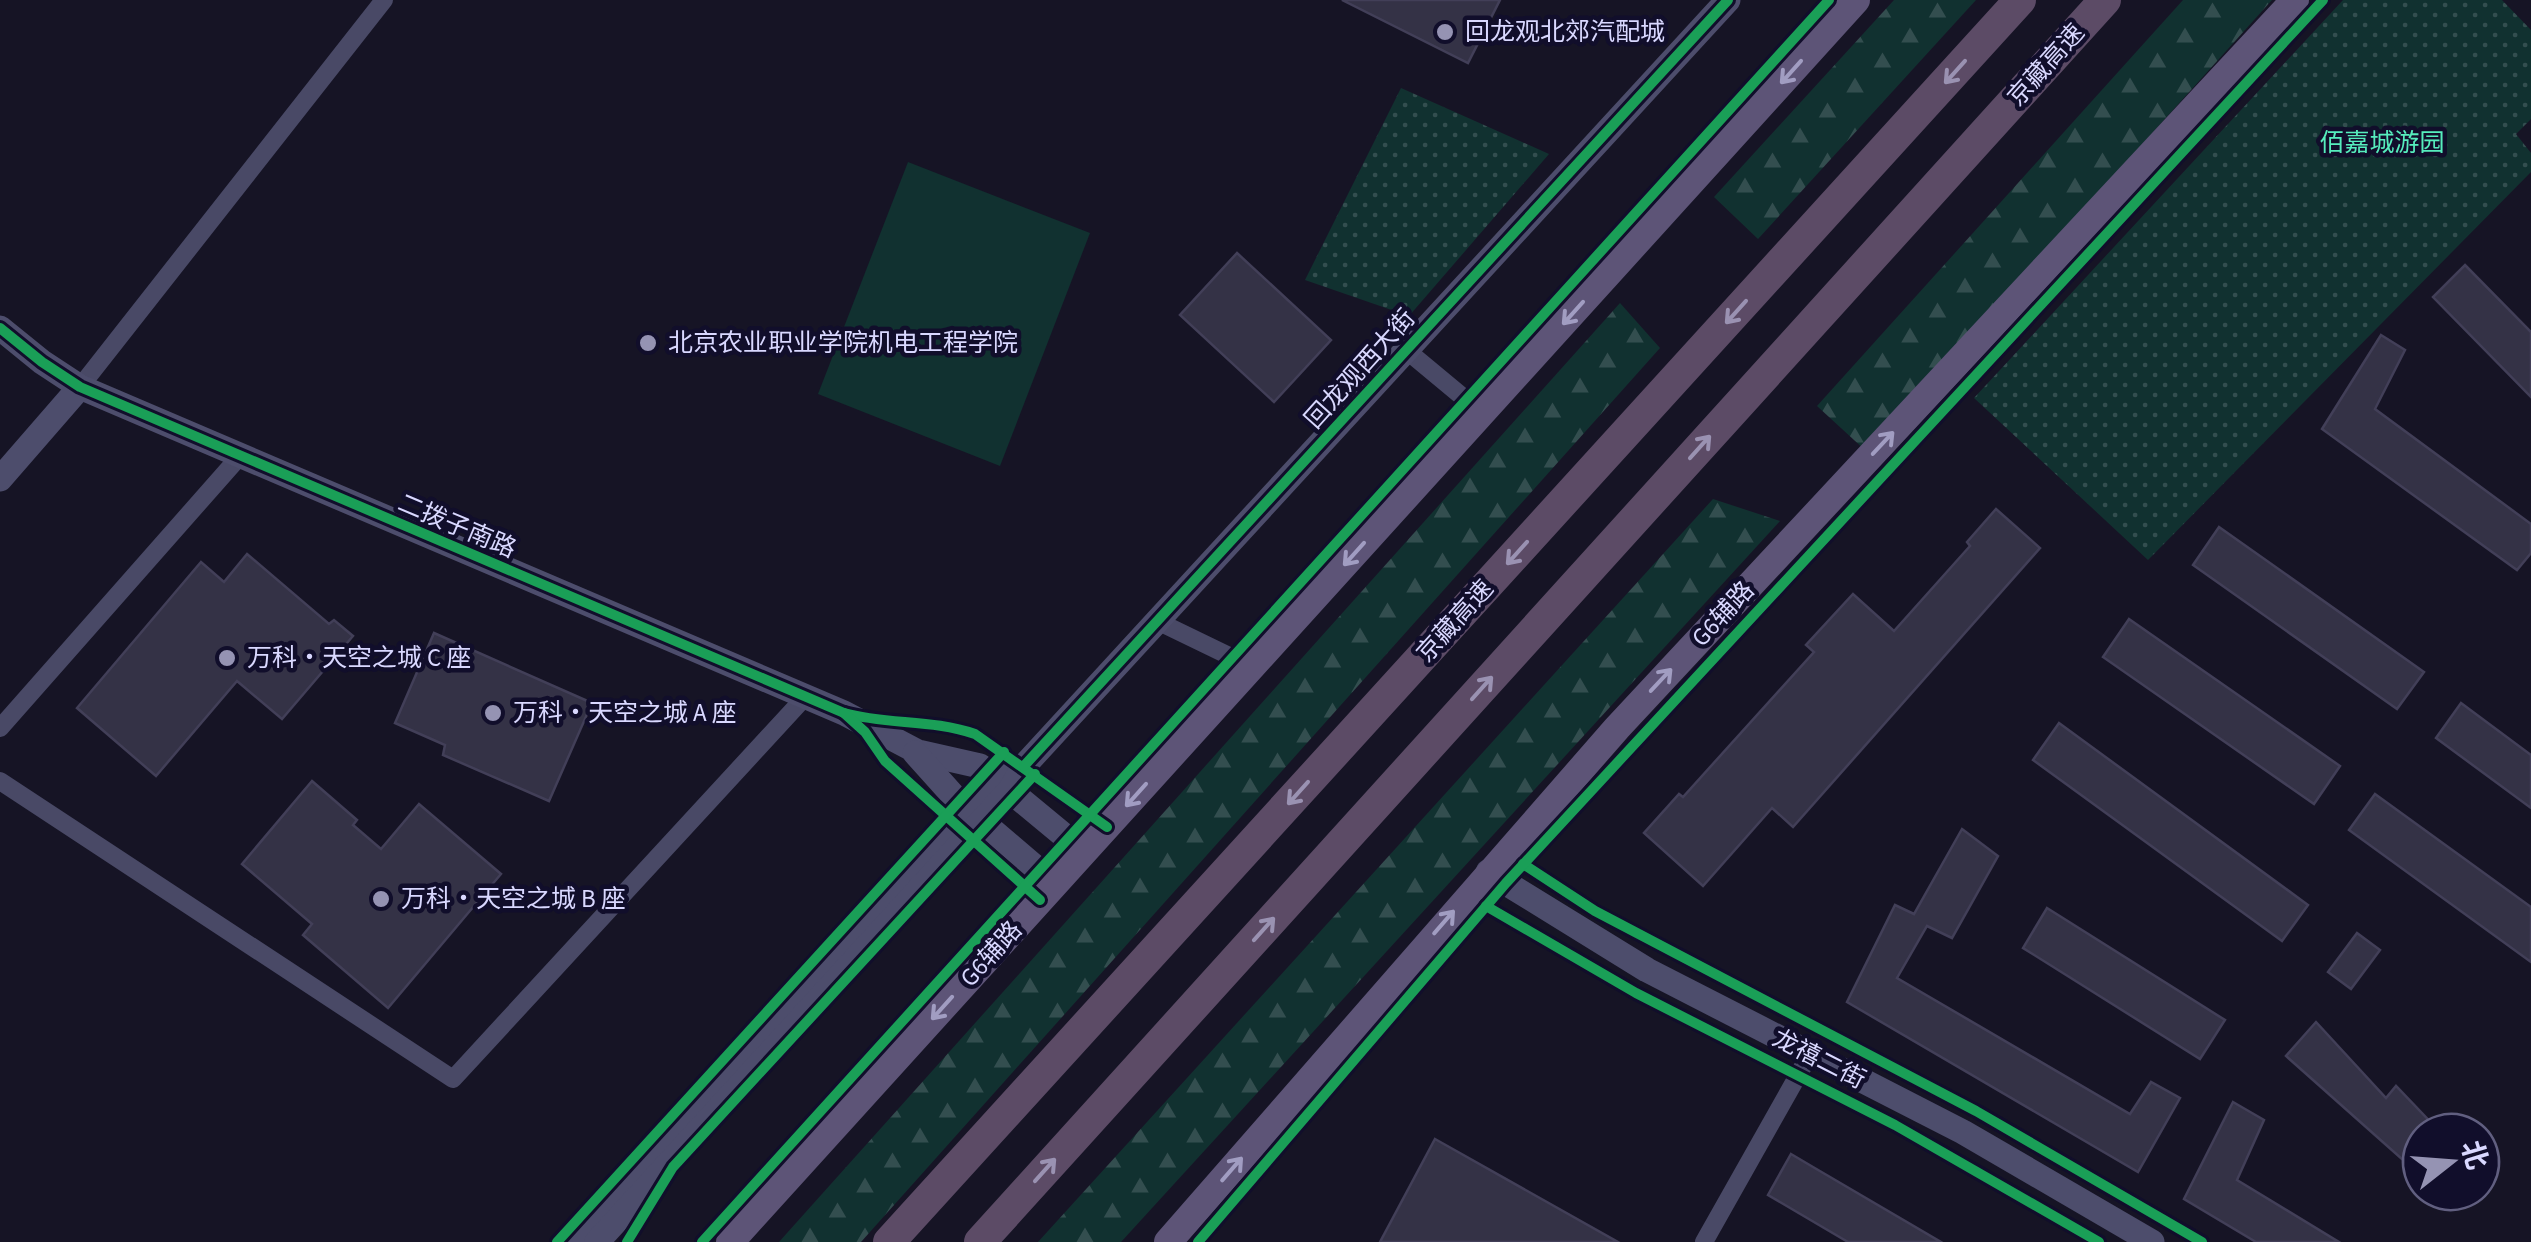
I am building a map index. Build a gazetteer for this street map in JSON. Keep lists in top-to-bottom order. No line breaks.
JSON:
{"streets":{"highway":["京藏高速"],"main road":["G6辅路"],"street":["回龙观西大街","二拨子南路","龙禧二街"]},"crossings":[["回龙观西大街","二拨子南路"],["二拨子南路","G6辅路"],["G6辅路","龙禧二街"]],"parks":["佰嘉城游园"],"places":["回龙观北郊汽配城","北京农业职业学院机电工程学院","万科・天空之城 C 座","万科・天空之城 A 座","万科・天空之城 B 座"],"north":"right"}
